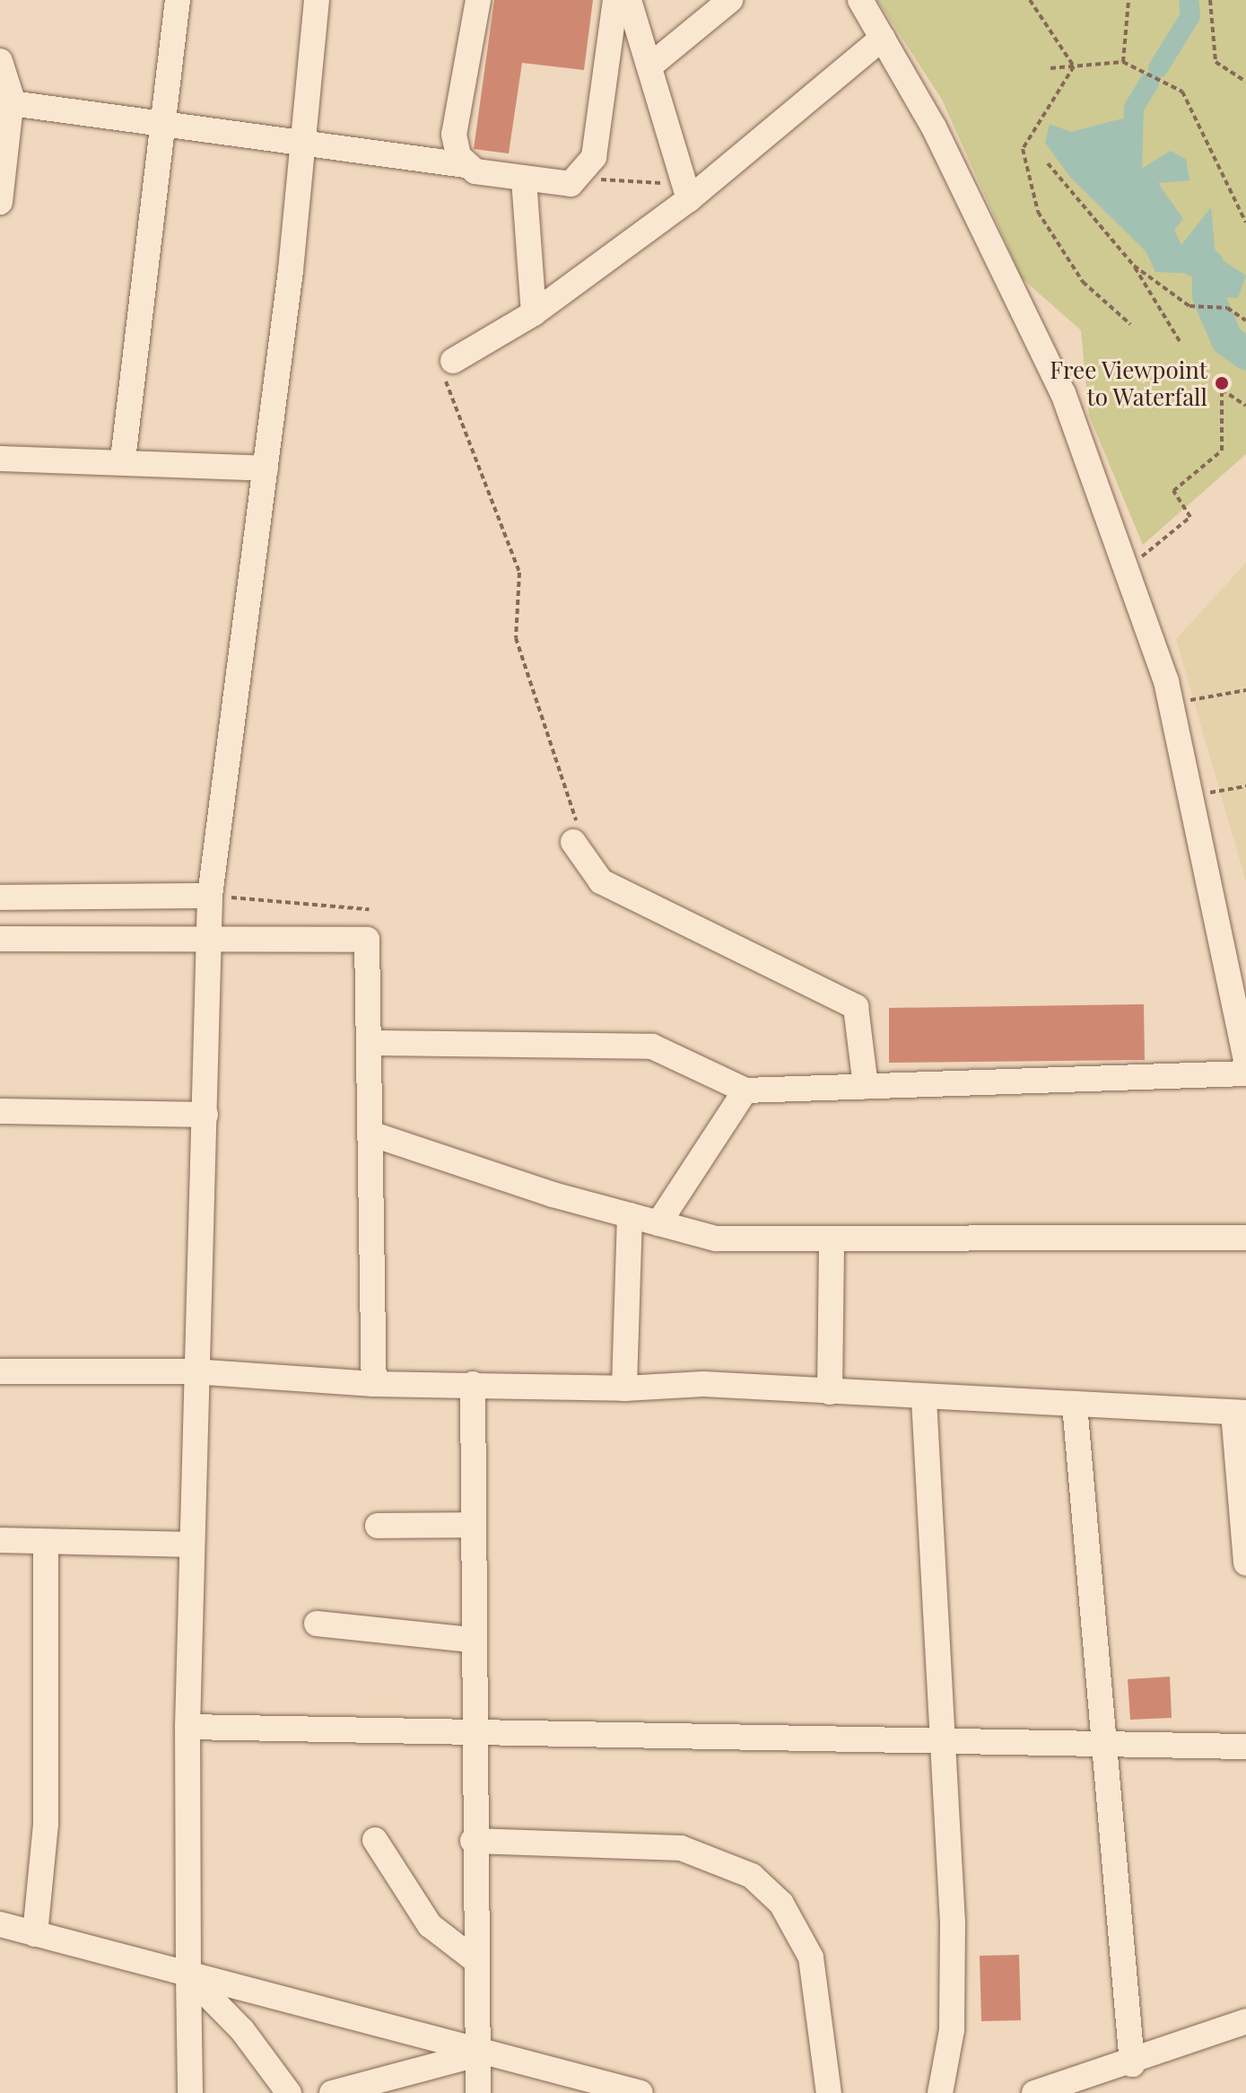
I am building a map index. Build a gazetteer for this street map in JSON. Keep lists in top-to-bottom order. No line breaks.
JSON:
{"places":["Free Viewpoint to Waterfall"]}
